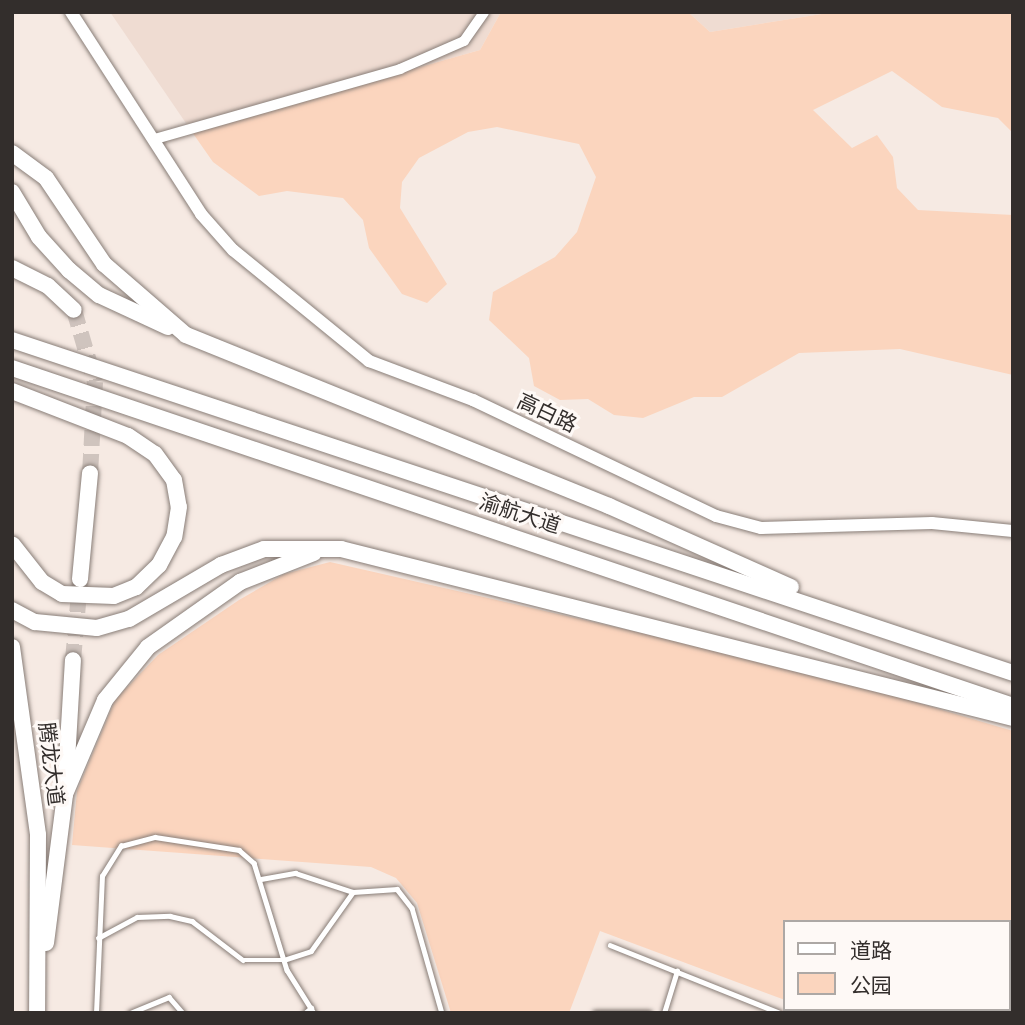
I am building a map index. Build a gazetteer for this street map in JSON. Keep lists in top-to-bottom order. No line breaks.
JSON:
{"streets":{"highway":["渝航大道","腾龙大道"],"street":["高白路"]},"legend":["道路","公园"]}
